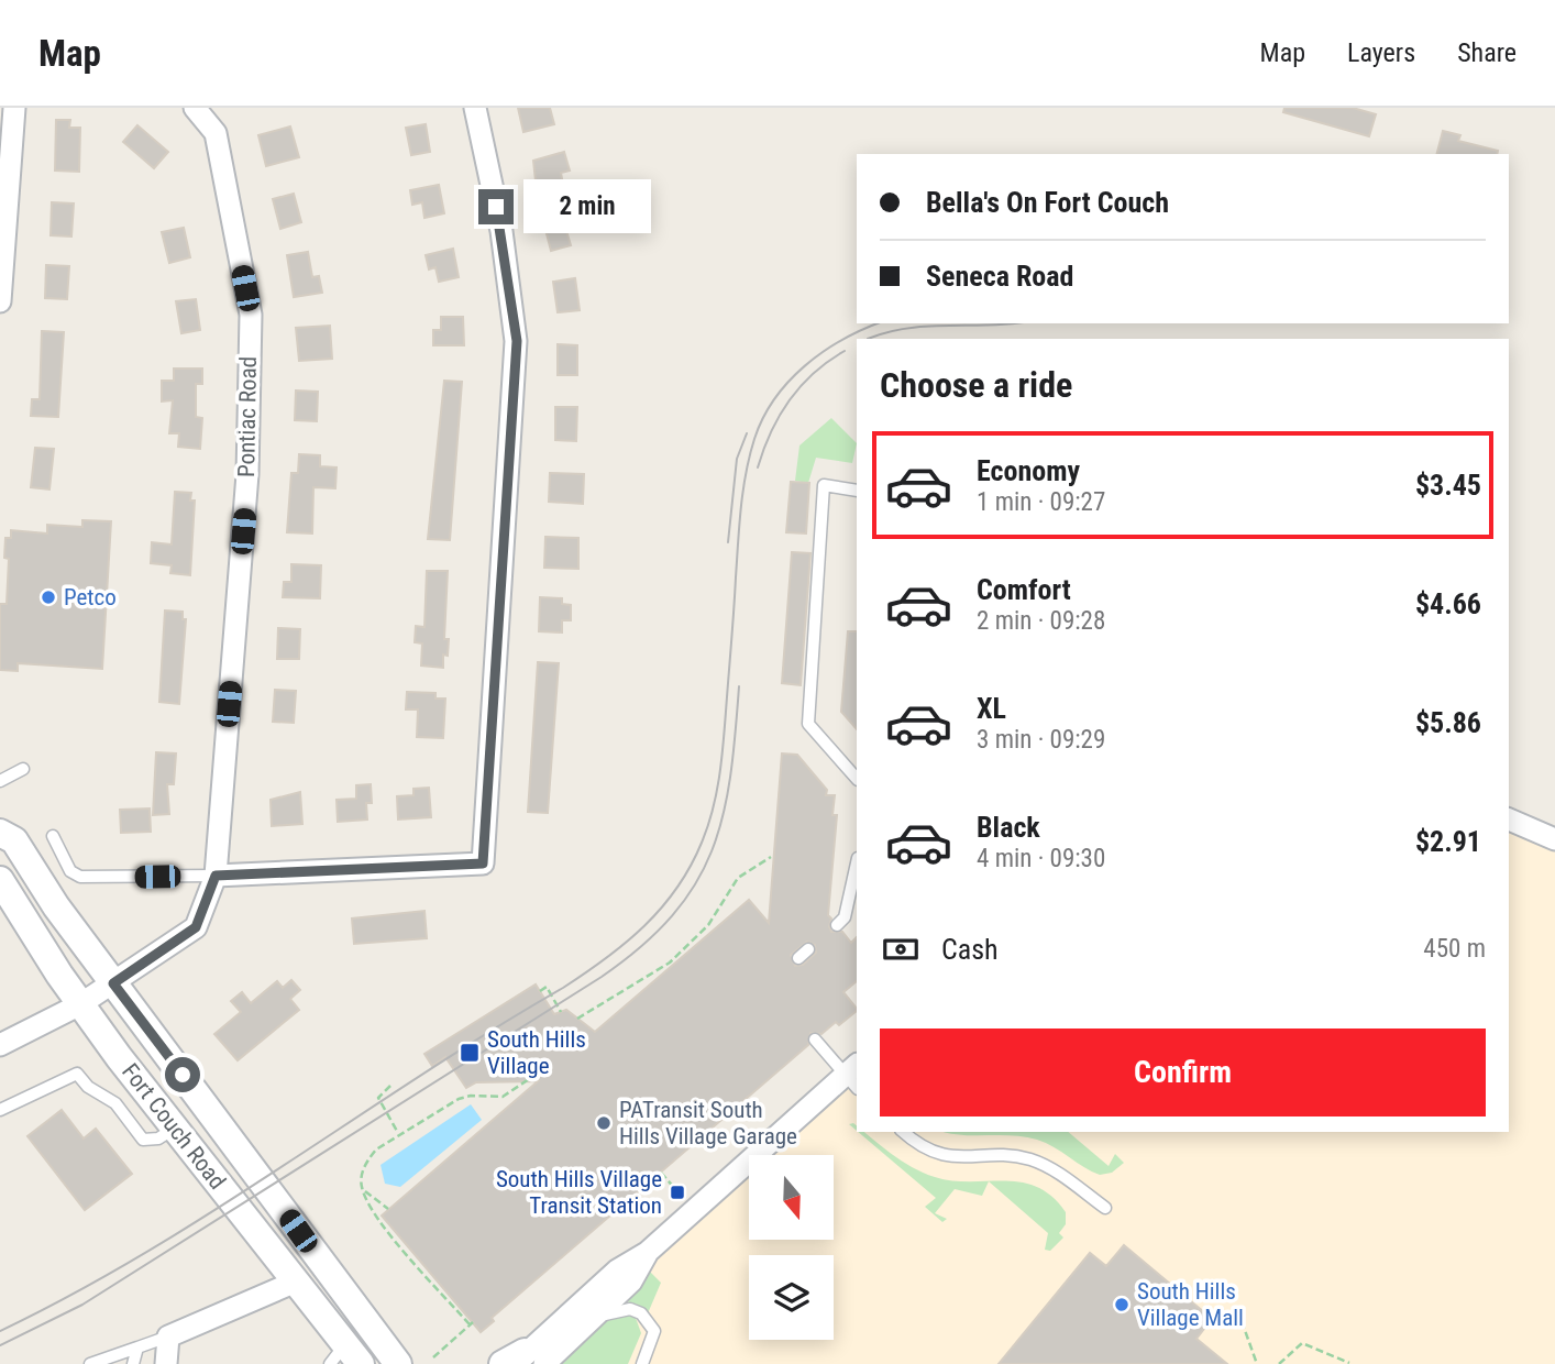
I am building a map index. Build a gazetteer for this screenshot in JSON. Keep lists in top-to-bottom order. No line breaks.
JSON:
{"streets":{"street":["Pontiac Road","Fort Couch Road"]},"crossings":[["Pontiac Road","Fort Couch Road"]],"places":{"other":["Petco","PATransit South Hills Village Garage","South Hills Village Mall"],"transit":["South Hills Village","South Hills Village Transit Station"]},"north":"bottom","page":{"header":"Map","nav":["Map","Layers","Share"],"banner":["Bella's On Fort Couch","Seneca Road"],"bubble":"2 min","heading":"Choose a ride","list":[{"name":"Economy","note":"1 min · 09:27","value":"$3.45"},{"name":"Comfort","note":"2 min · 09:28","value":"$4.66"},{"name":"XL","note":"3 min · 09:29","value":"$5.86"},{"name":"Black","note":"4 min · 09:30","value":"$2.91"}],"pay":["Cash","450 m"],"buttons":"Confirm"}}
